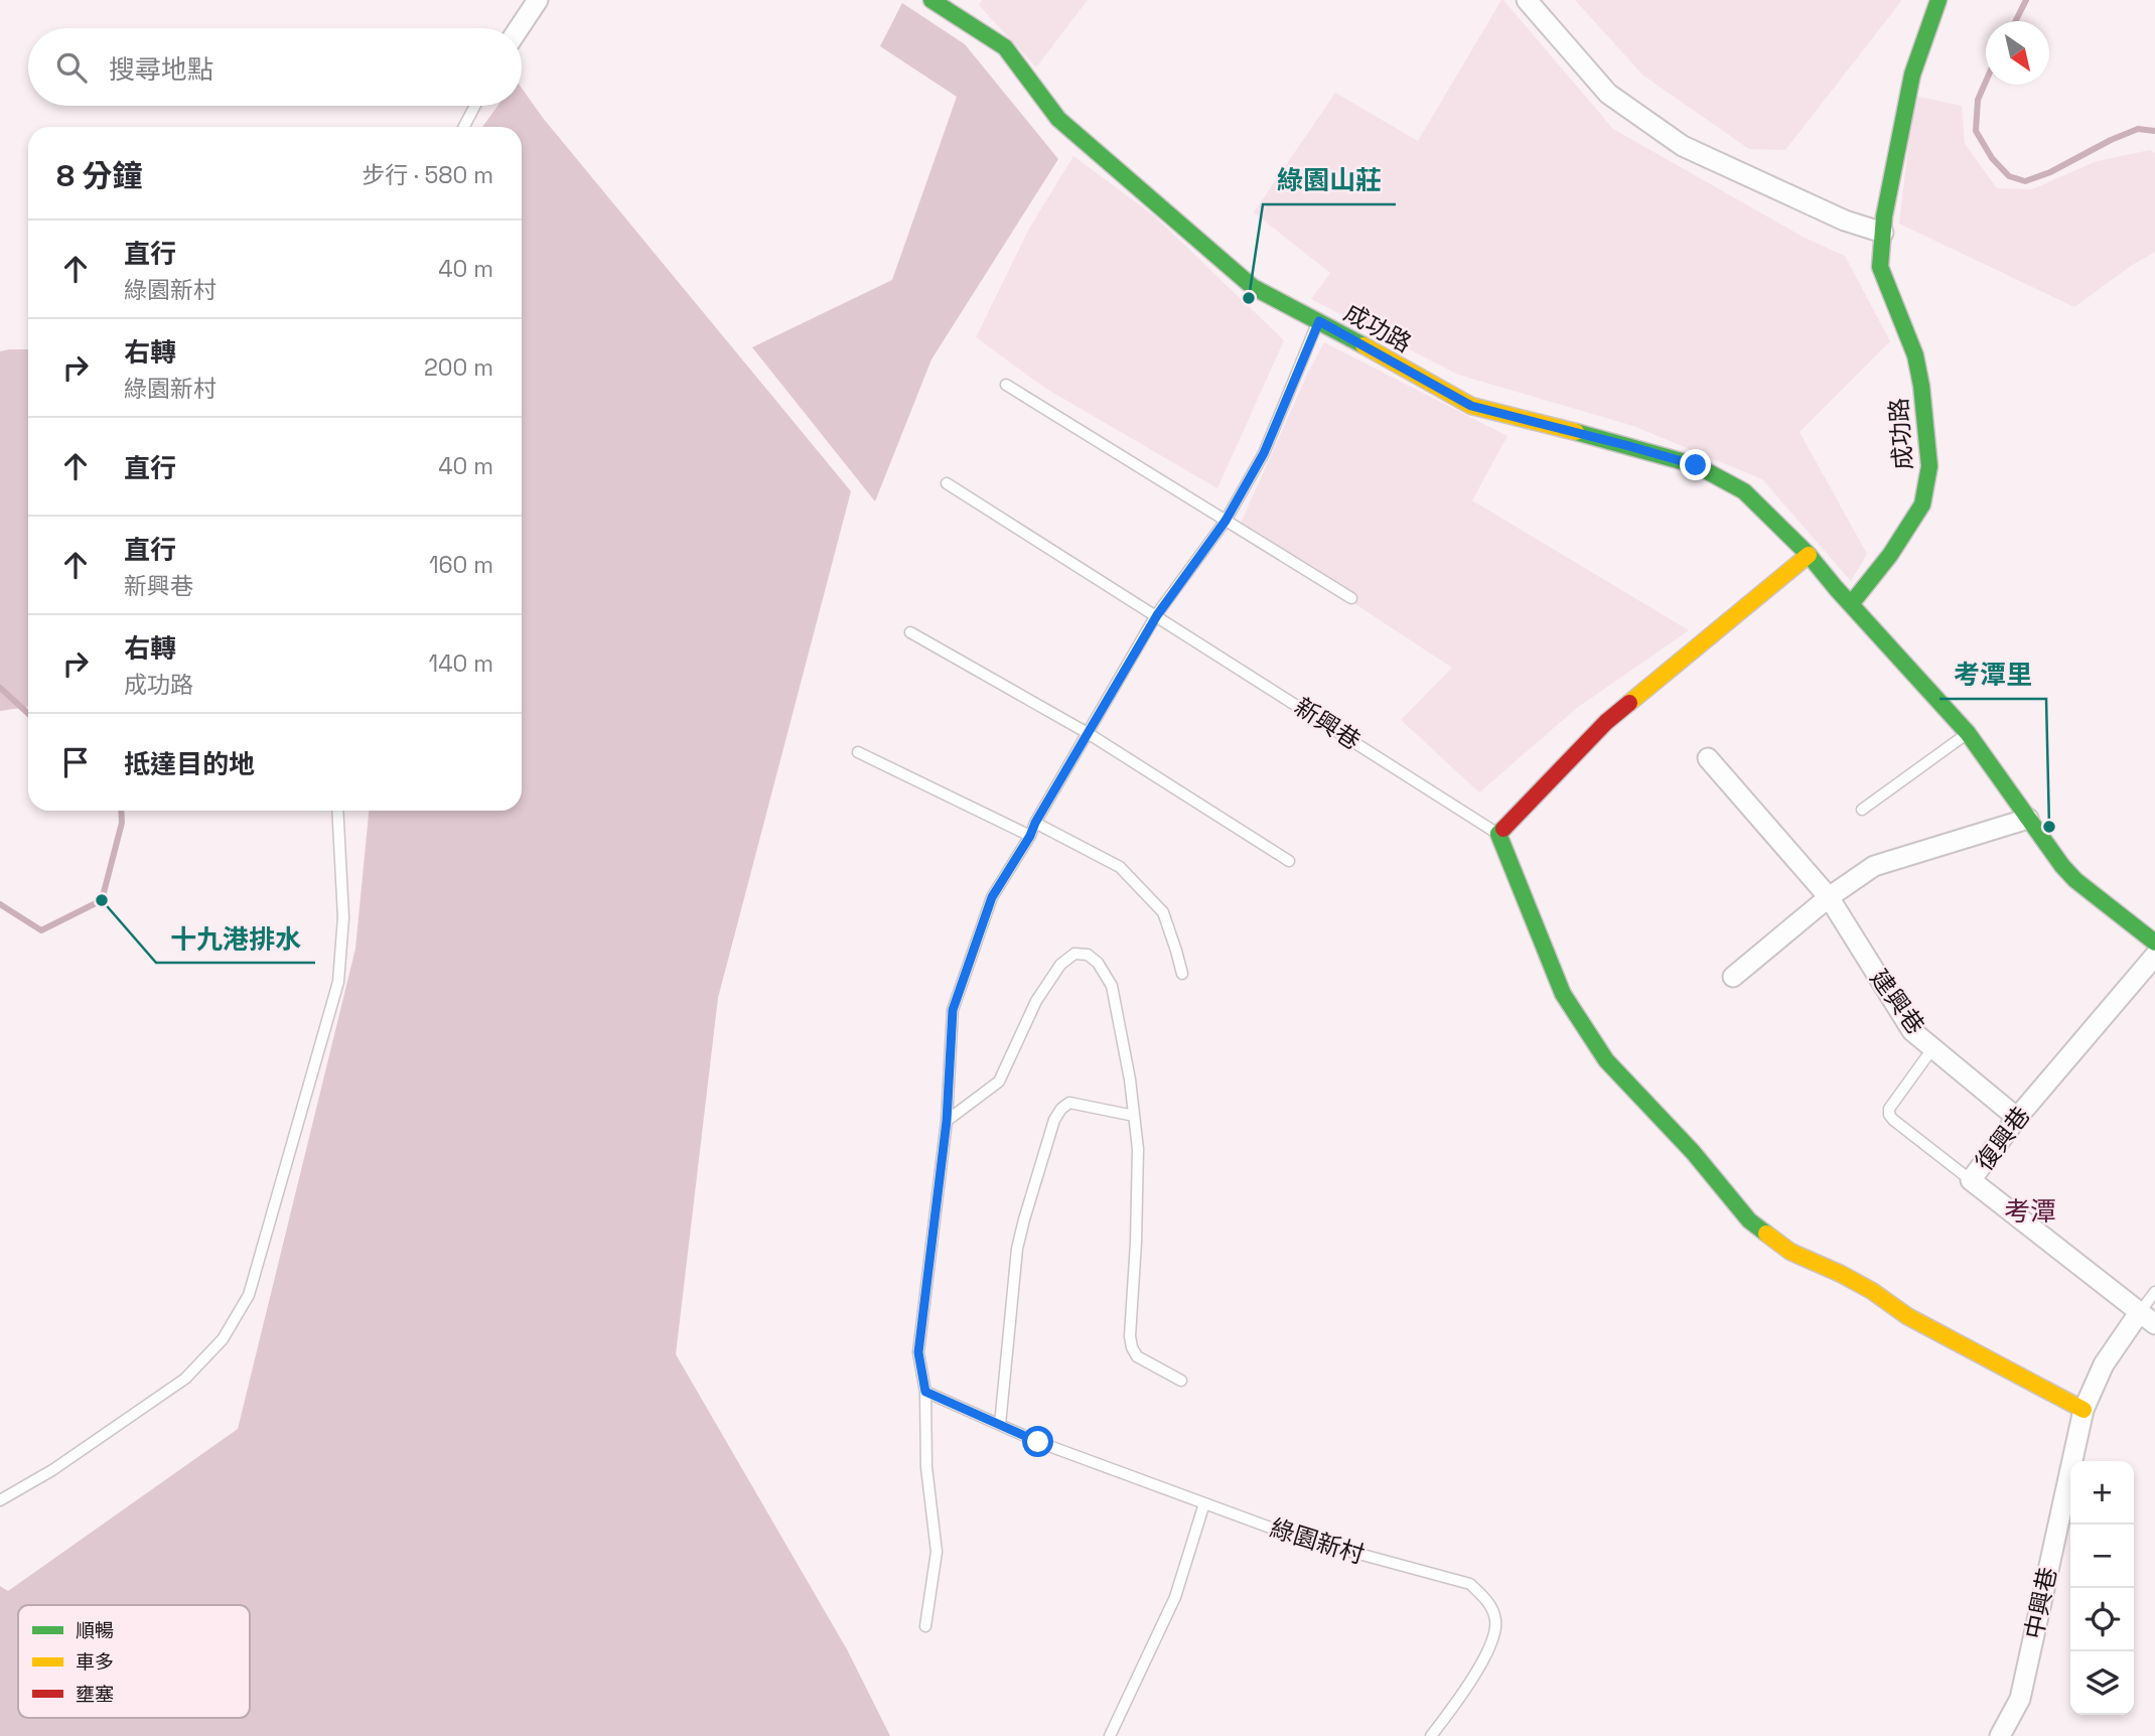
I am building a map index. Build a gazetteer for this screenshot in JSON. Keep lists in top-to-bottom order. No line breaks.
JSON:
{"streets":{"street":["成功路","建興巷","復興巷","中興巷"],"lane":["新興巷","綠園新村"]},"crossings":[["建興巷","復興巷"]],"districts":["考潭"],"places":["綠園山莊","考潭里","十九港排水"],"legend":["順暢","車多","壅塞"],"north":"bottom right","page":{"search":"搜尋地點","heading":["8 分鐘","步行 · 580 m"],"list":[["直行","綠園新村","40 m"],["右轉","綠園新村","200 m"],["直行","40 m"],["直行","新興巷","160 m"],["右轉","成功路","140 m"],"抵達目的地"],"map_buttons":["+","−"]}}
